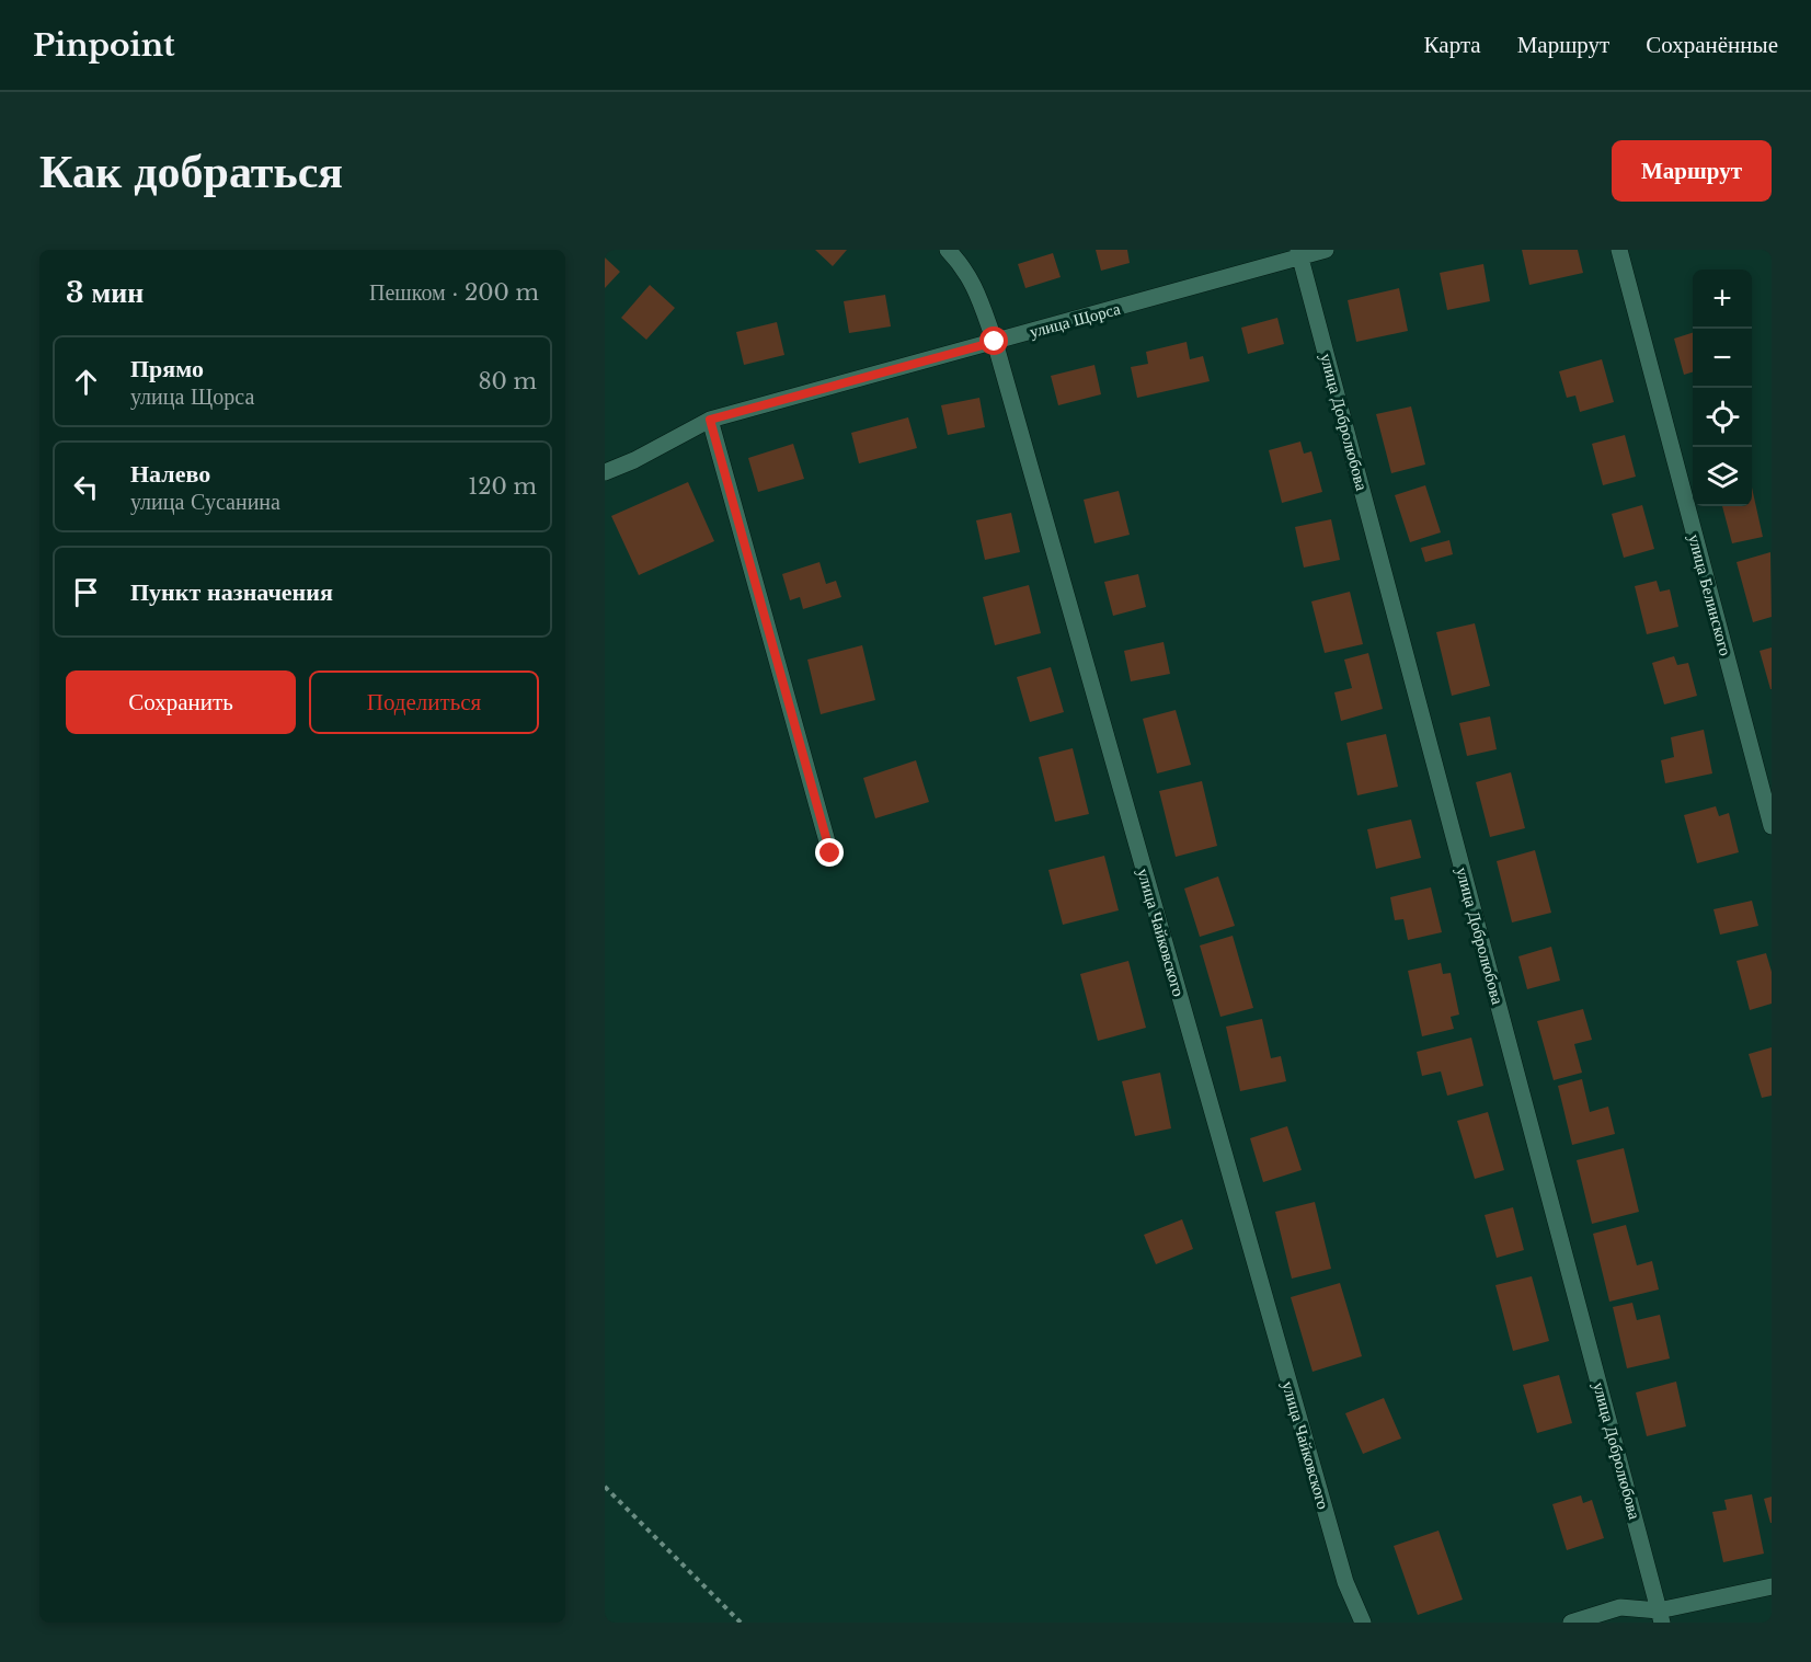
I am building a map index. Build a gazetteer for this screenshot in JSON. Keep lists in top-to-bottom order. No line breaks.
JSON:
{"streets":{"street":["улица Щорса","улица Добролюбова","улица Белинского","улица Чайковского"]},"crossings":[["улица Щорса","улица Добролюбова"],["улица Щорса","улица Чайковского"]],"page":{"header":"Pinpoint","nav":["Карта","Маршрут","Сохранённые"],"buttons":["Маршрут",["Сохранить","Поделиться"]],"title":"Как добраться","heading":["3 мин","Пешком · 200 m"],"map_buttons":["+","−"],"list":[["Прямо","улица Щорса","80 m"],["Налево","улица Сусанина","120 m"],"Пункт назначения"]}}
